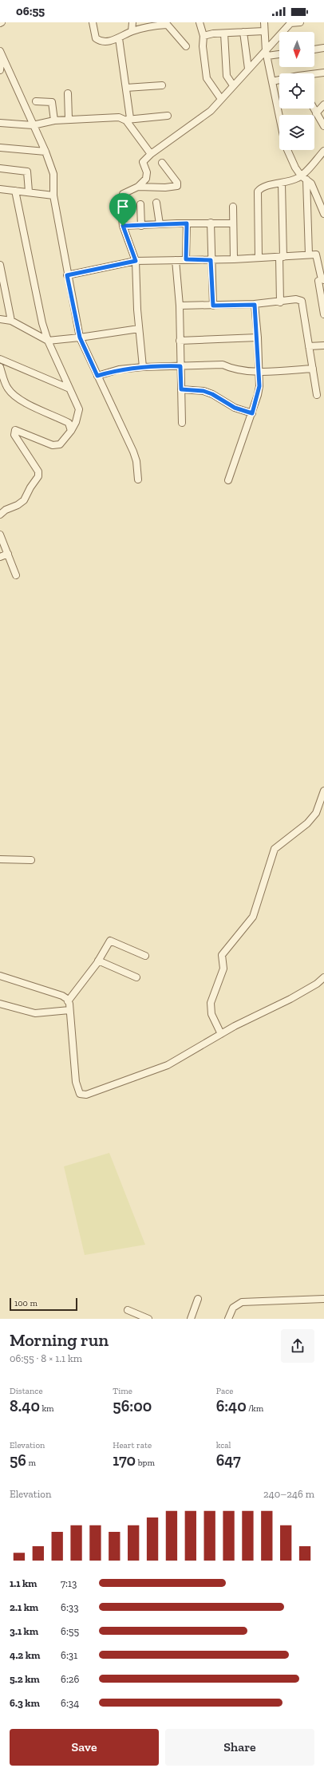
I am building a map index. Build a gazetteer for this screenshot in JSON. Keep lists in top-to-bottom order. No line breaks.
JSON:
{"scale_bar":"100 m","north":"bottom","page":{"status":"06:55","scale":"100 m","heading":["Morning run","06:55 · 8 × 1.1 km"],"stats":[["Distance","8.40 km"],["Time","56:00"],["Pace","6:40 /km"],["Elevation","56 m"],["Heart rate","170 bpm"],["kcal","647"]],"chart":["Elevation","240–246 m"],"list":[{"name":"1.1 km","note":"7:13"},{"name":"2.1 km","note":"6:33"},{"name":"3.1 km","note":"6:55"},{"name":"4.2 km","note":"6:31"},{"name":"5.2 km","note":"6:26"},{"name":"6.3 km","note":"6:34"}],"buttons":["Save","Share"]}}
